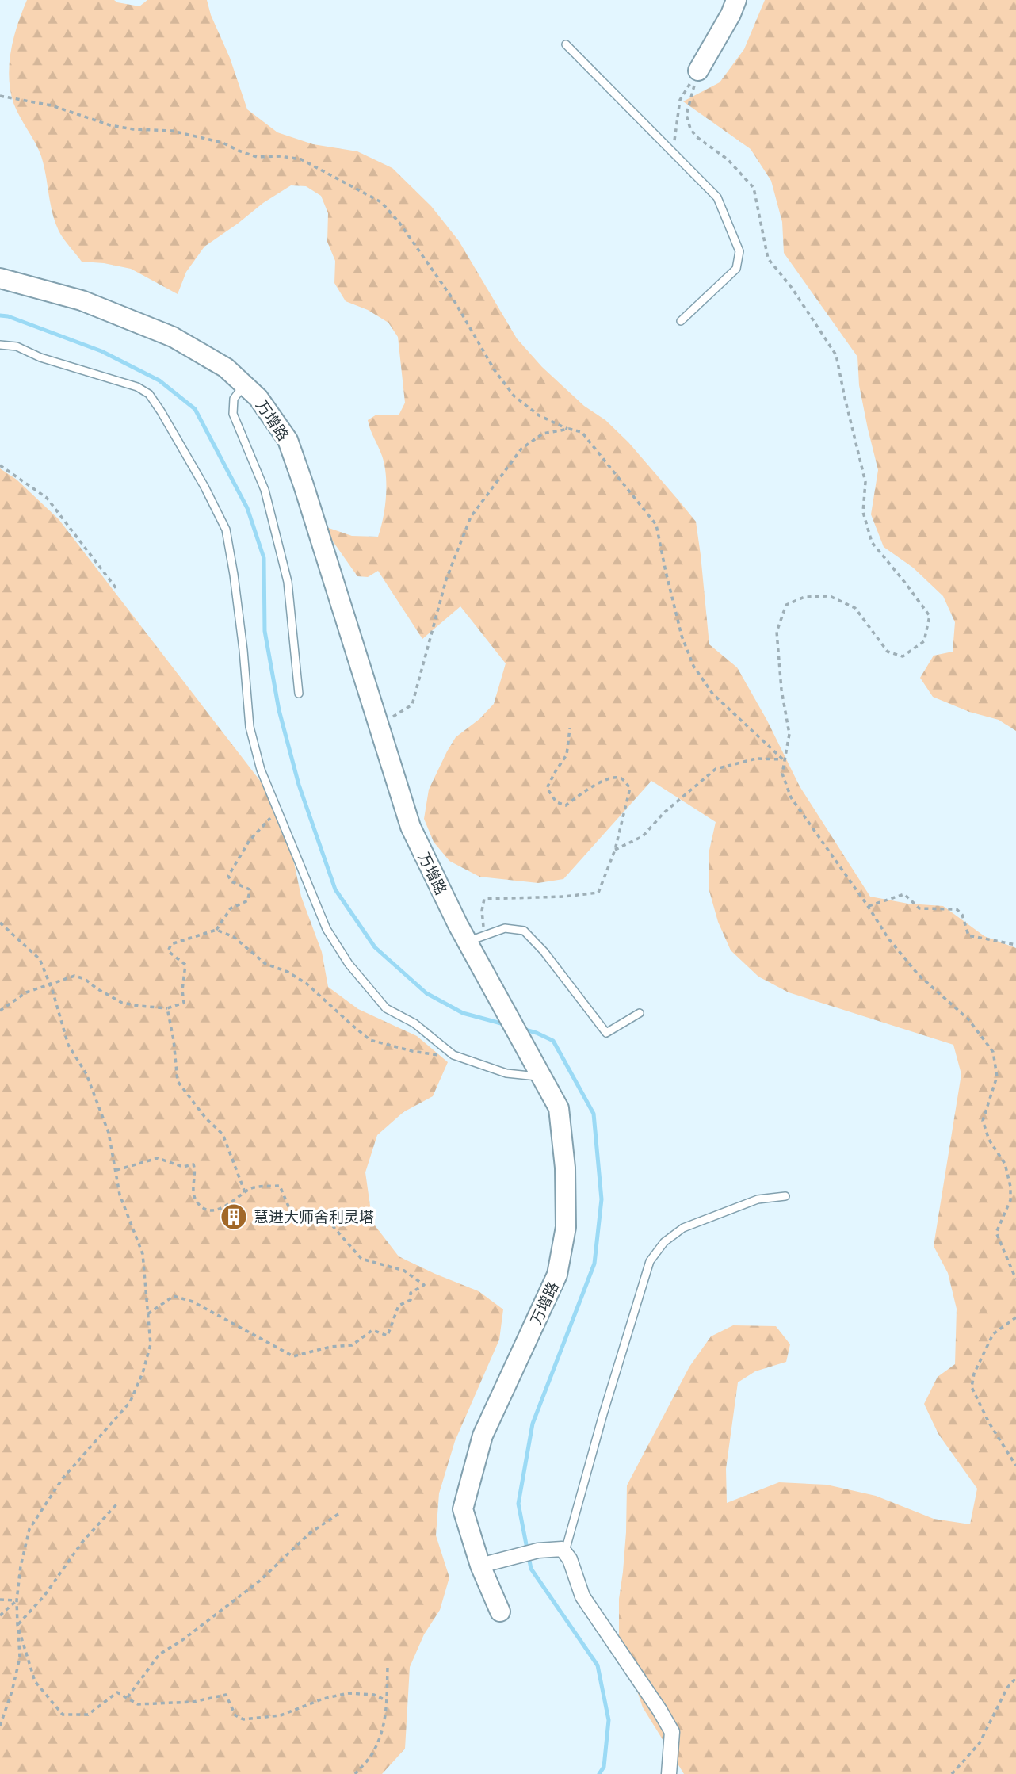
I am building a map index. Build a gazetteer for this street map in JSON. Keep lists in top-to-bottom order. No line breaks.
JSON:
{"streets":{"street":["万增路"]},"places":{"building":["慧进大师舍利灵塔"]}}
